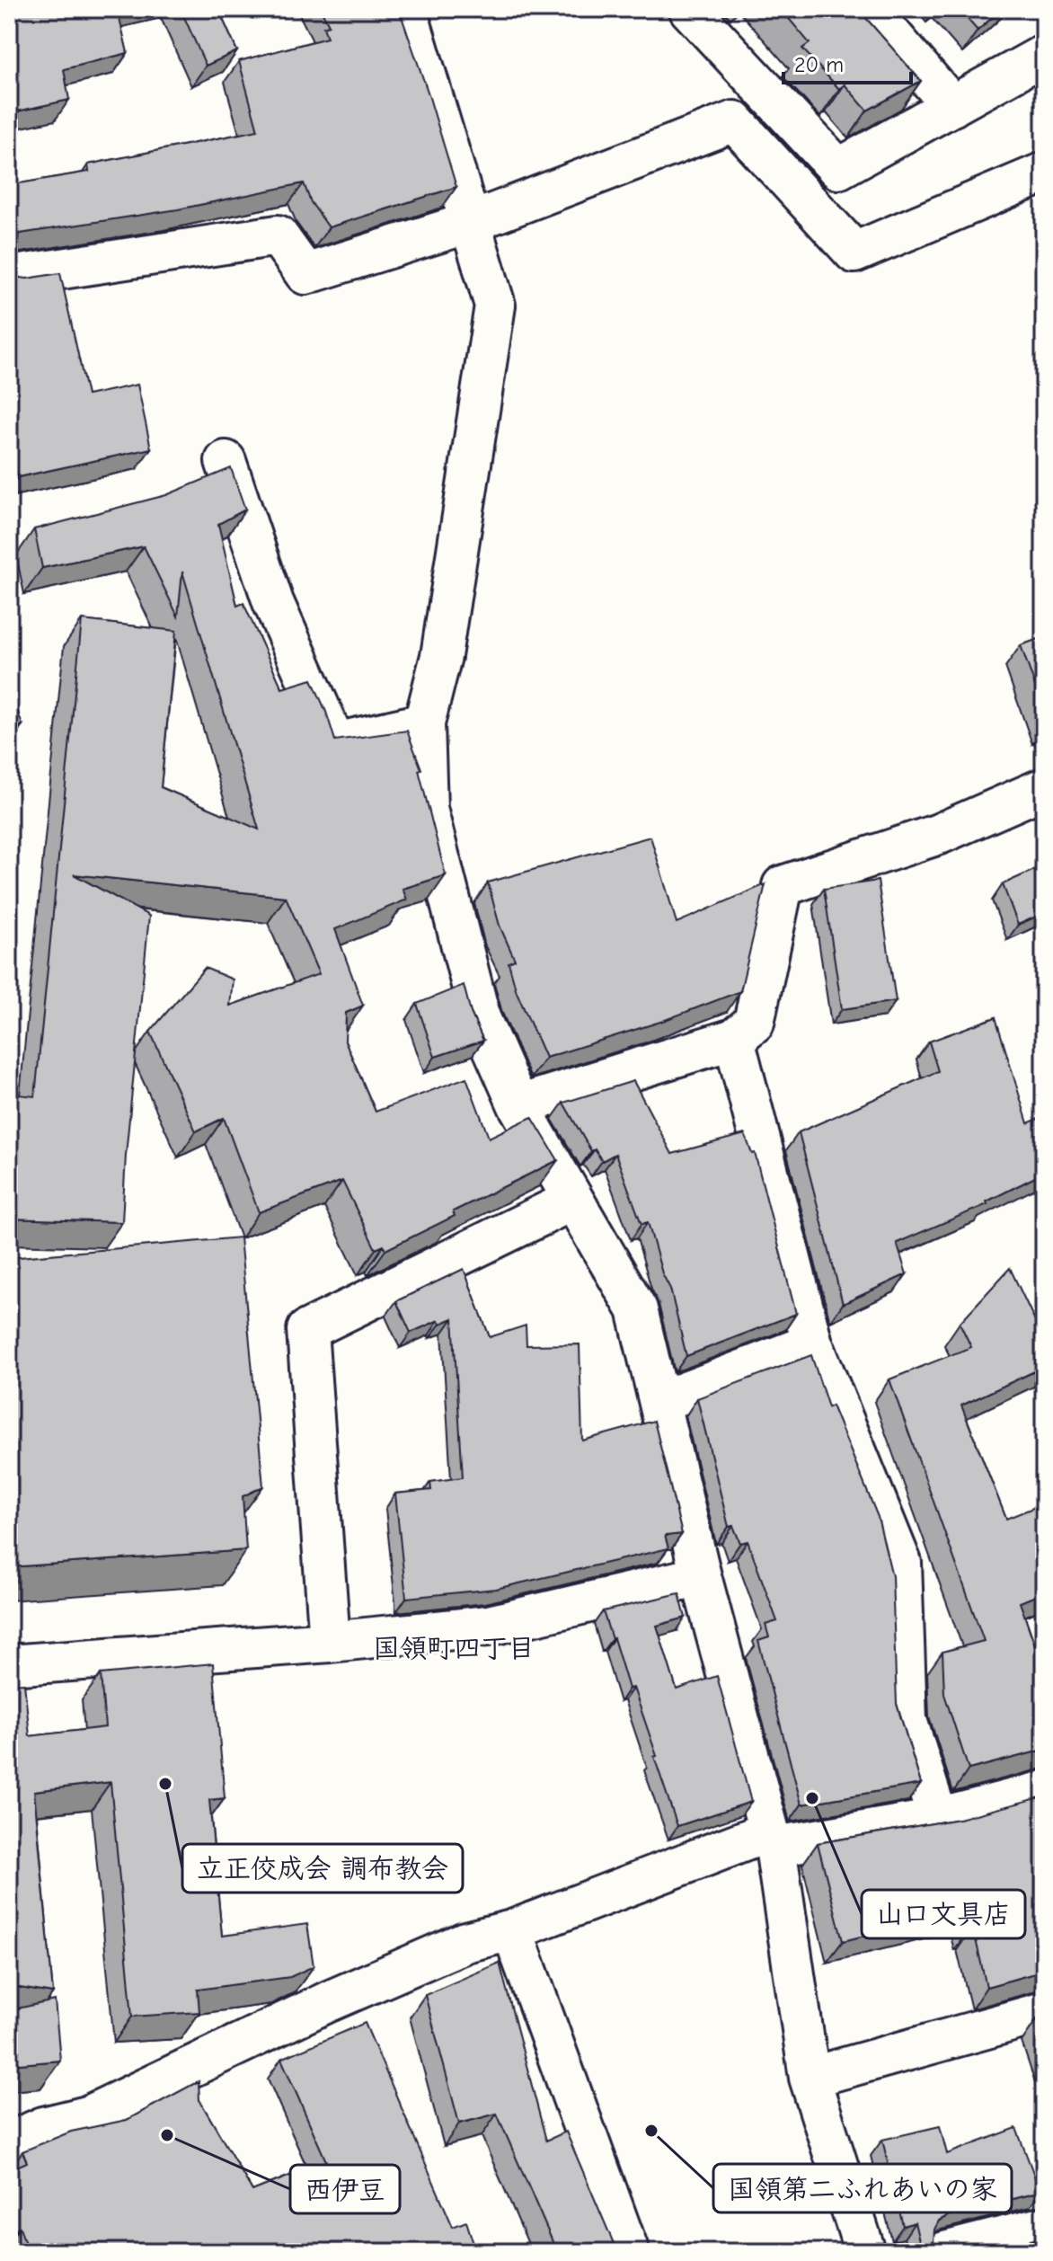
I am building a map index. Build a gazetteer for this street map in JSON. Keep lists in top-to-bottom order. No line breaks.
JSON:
{"districts":["国領町四丁目"],"places":["立正佼成会 調布教会","山口文具店","国領第二ふれあいの家","西伊豆"],"scale_bar":"20 m"}
